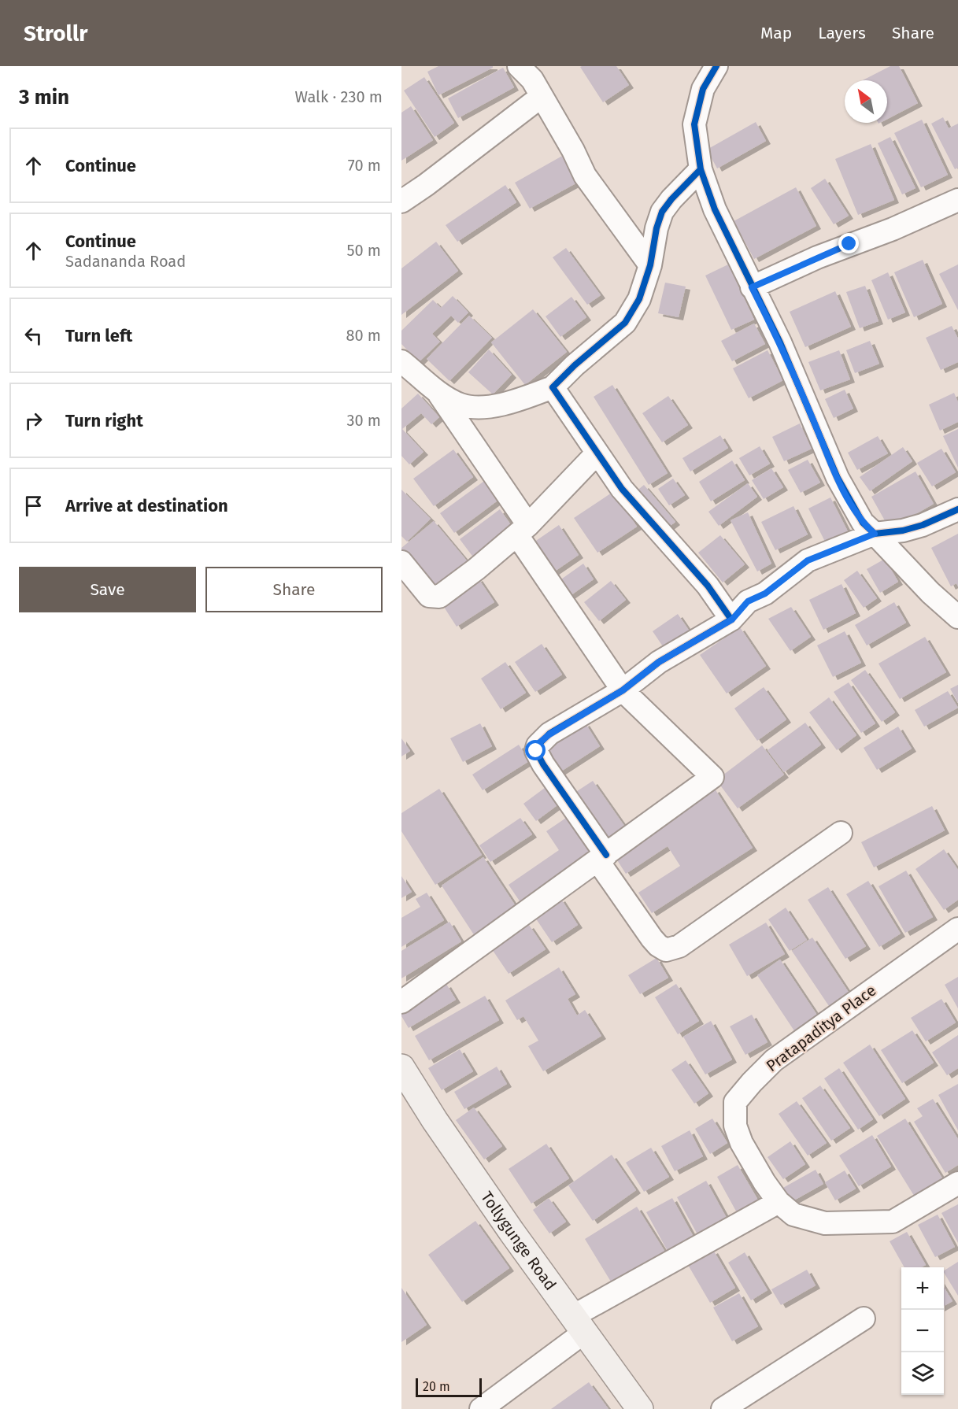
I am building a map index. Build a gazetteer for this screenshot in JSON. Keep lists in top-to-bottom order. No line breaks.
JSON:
{"streets":{"street":["Pratapaditya Place","Tollygunge Road"]},"scale_bar":"20 m","north":"top left","page":{"header":"Strollr","nav":["Map","Layers","Share"],"heading":["3 min","Walk · 230 m"],"list":[["Continue","70 m"],["Continue","Sadananda Road","50 m"],["Turn left","80 m"],["Turn right","30 m"],"Arrive at destination"],"buttons":["Save","Share"],"map_buttons":["+","−"],"scale":"20 m"}}
